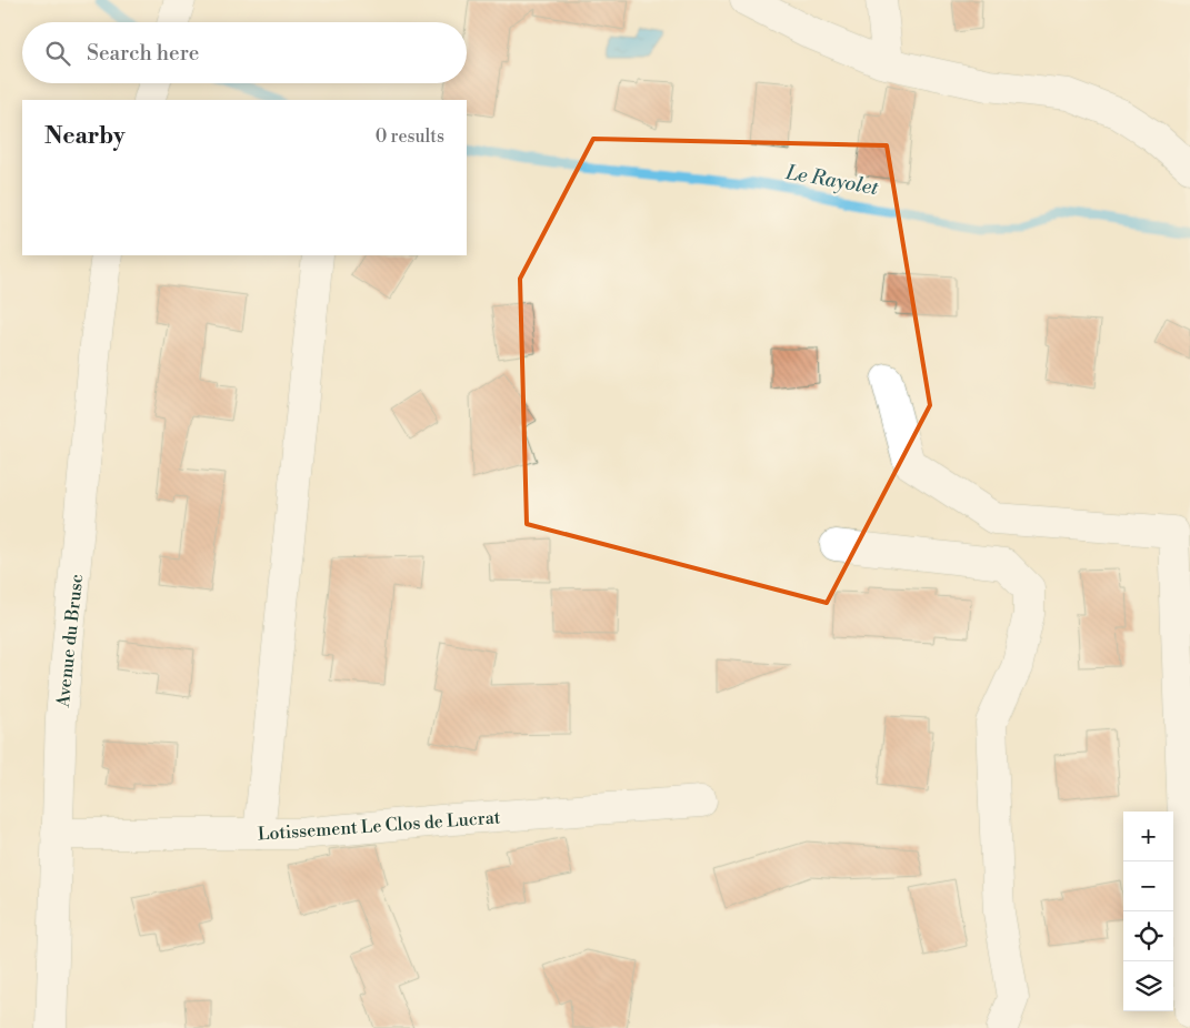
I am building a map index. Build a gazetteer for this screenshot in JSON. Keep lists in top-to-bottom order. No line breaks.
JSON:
{"streets":{"street":["Avenue du Brusc","Lotissement Le Clos de Lucrat"]},"crossings":[["Avenue du Brusc","Lotissement Le Clos de Lucrat"]],"water":["Le Rayolet"],"page":{"search":"Search here","heading":["Nearby","0 results"],"map_buttons":["+","−"]}}
